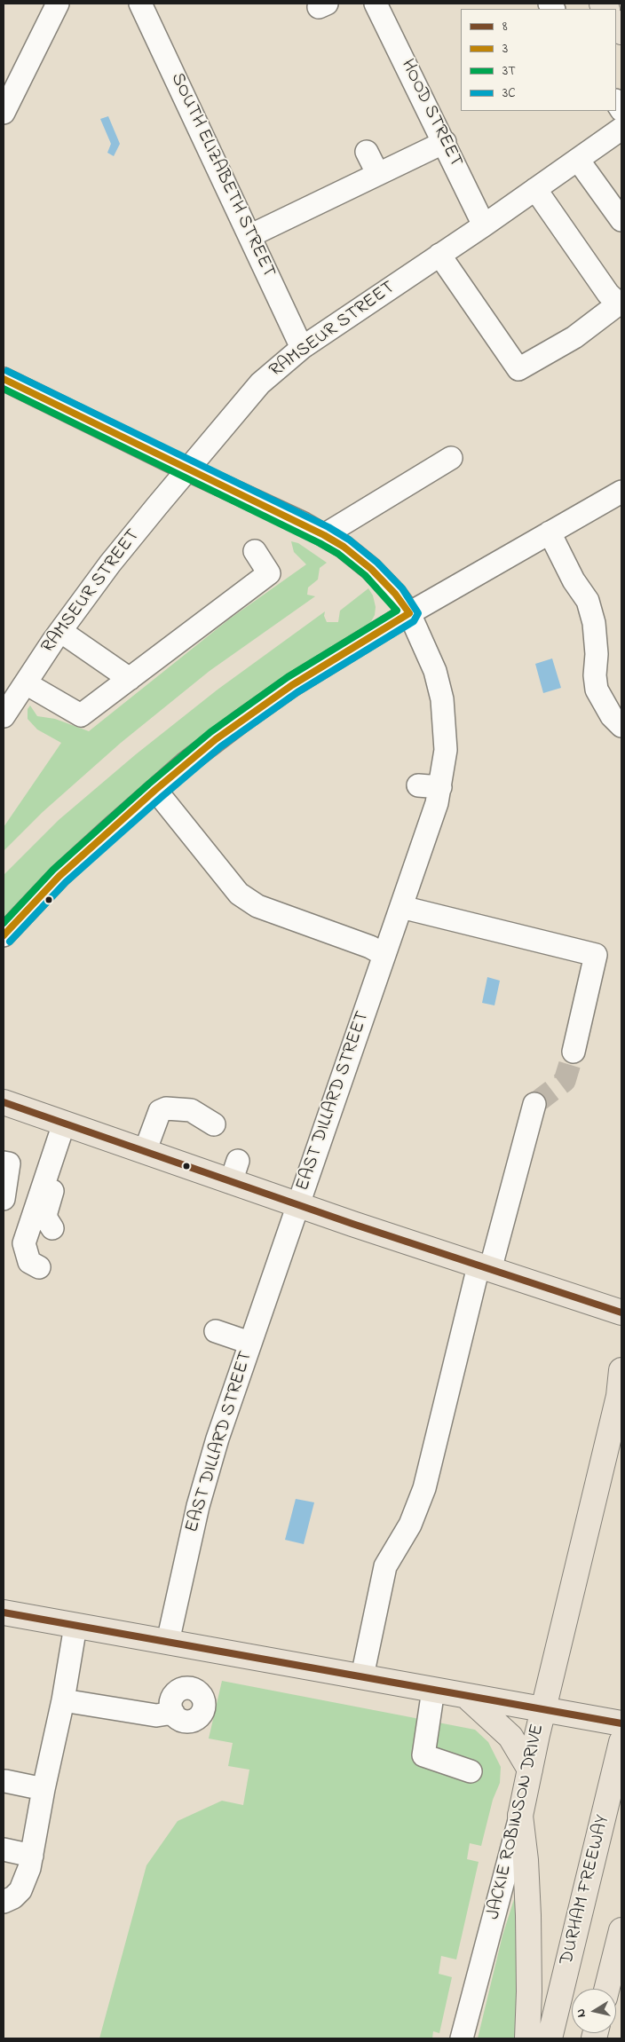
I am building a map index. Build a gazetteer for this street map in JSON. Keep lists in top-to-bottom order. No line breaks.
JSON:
{"streets":{"main road":["JACKIE ROBINSON DRIVE","DURHAM FREEWAY"],"street":["HOOD STREET","SOUTH ELIZABETH STREET","RAMSEUR STREET","EAST DILLARD STREET"]},"crossings":[["HOOD STREET","RAMSEUR STREET"],["SOUTH ELIZABETH STREET","RAMSEUR STREET"],["RAMSEUR STREET","EAST DILLARD STREET"]],"lines":["transit line 3C","transit line 3","transit line 3T","transit line 8"],"legend":["8","3","3T","3C"],"north":"left"}
